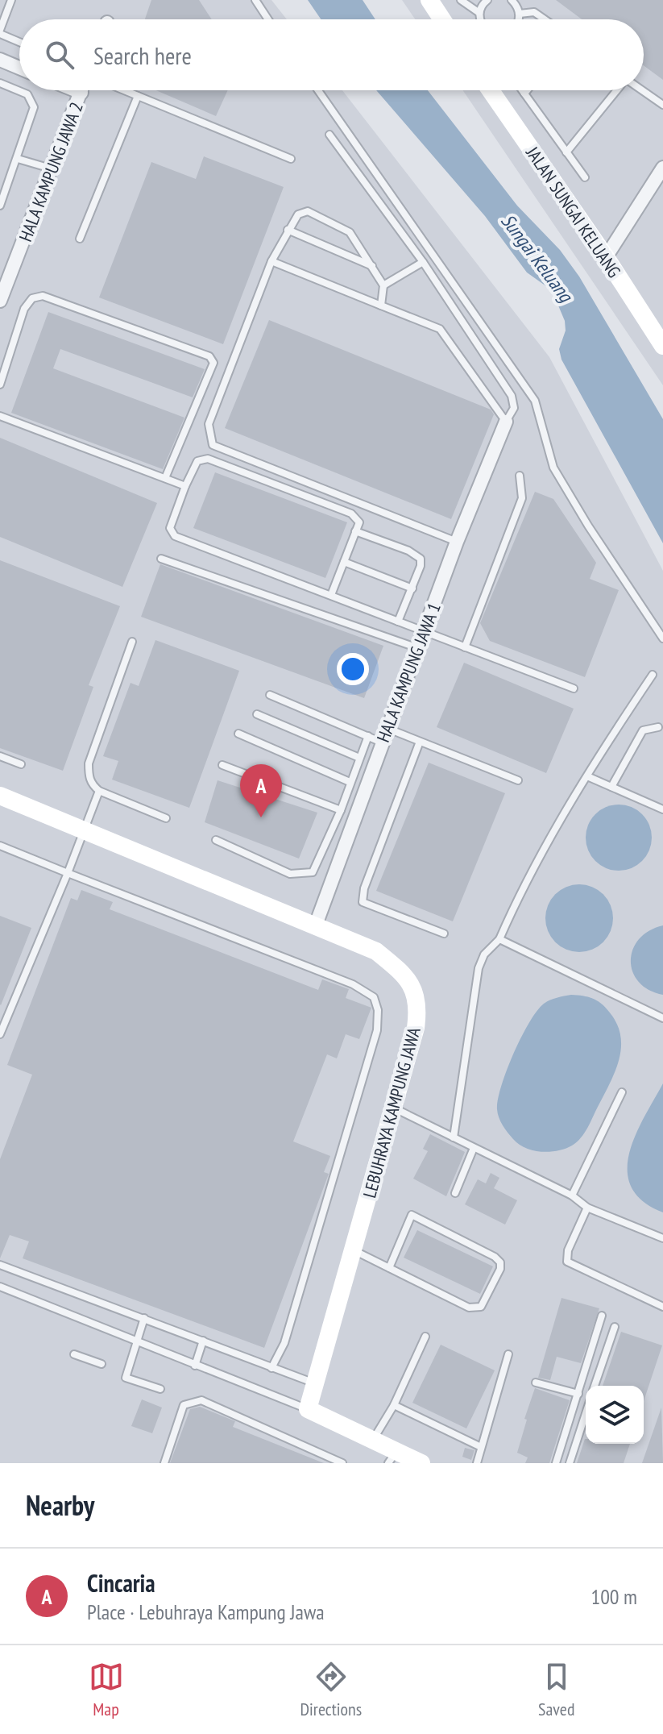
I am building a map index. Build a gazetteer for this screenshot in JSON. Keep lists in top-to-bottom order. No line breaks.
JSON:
{"streets":{"street":["HALA KAMPUNG JAWA 2","JALAN SUNGAI KELUANG","HALA KAMPUNG JAWA 1","LEBUHRAYA KAMPUNG JAWA"]},"crossings":[["HALA KAMPUNG JAWA 1","LEBUHRAYA KAMPUNG JAWA"]],"water":["Sungai Keluang"],"page":{"search":"Search here","pins":"A","heading":"Nearby","list":[{"mark":"A","name":"Cincaria","note":"Place · Lebuhraya Kampung Jawa","value":"100 m"}],"nav":["Map","Directions","Saved"]}}
